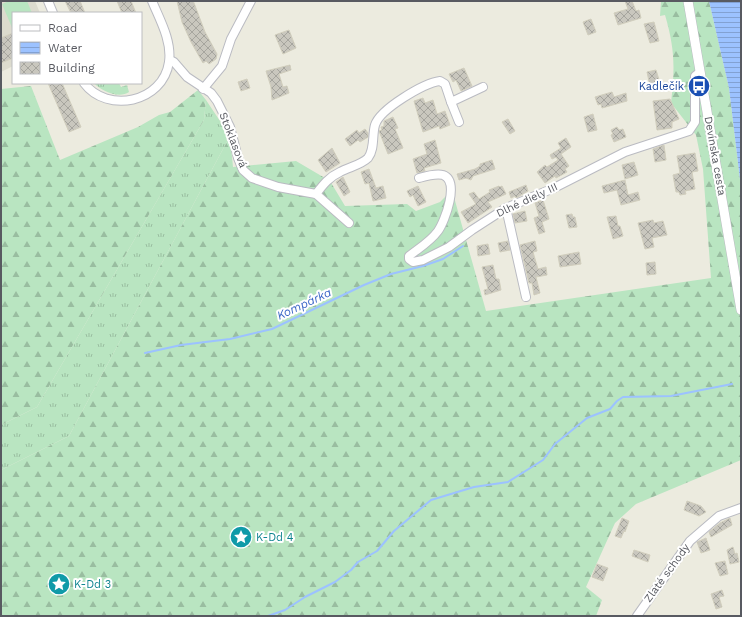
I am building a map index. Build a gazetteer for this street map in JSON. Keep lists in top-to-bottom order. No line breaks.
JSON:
{"streets":{"street":["Stoklasová","Devínska cesta","Dlhé diely III","Zlaté schody"]},"crossings":[["Devínska cesta","Dlhé diely III"]],"water":["Kompárka"],"places":{"bus stop":["Kadlečík"],"place":["K-Dd 4","K-Dd 3"]},"legend":["Road","Water","Building"]}
